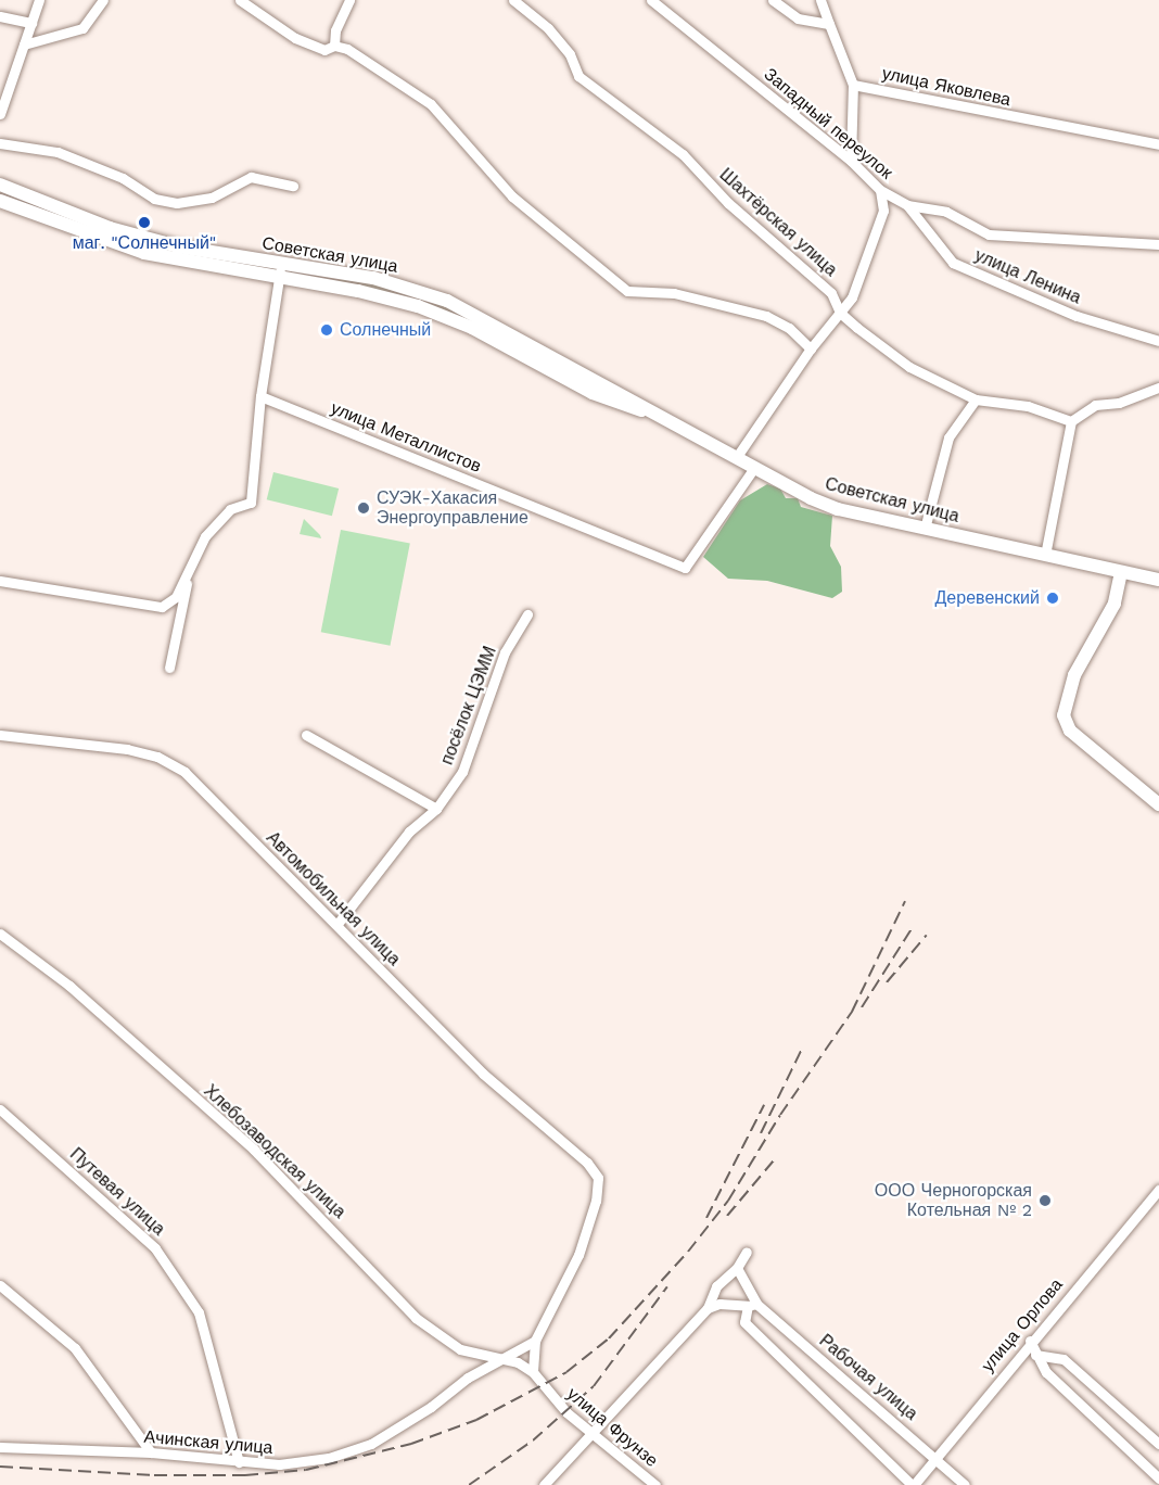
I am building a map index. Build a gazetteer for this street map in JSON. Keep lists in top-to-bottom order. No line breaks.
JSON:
{"streets":{"main road":["Советская улица"],"street":["улица Яковлева","Западный переулок","Шахтёрская улица","улица Ленина","улица Металлистов","посёлок ЦЭММ","Автомобильная улица","Хлебозаводская улица","Путевая улица","улица Орлова","Рабочая улица","улица Фрунзе","Ачинская улица"]},"crossings":[["Западный переулок","улица Ленина"],["Советская улица","улица Металлистов"],["посёлок ЦЭММ","Автомобильная улица"],["Автомобильная улица","Ачинская улица"],["Хлебозаводская улица","улица Фрунзе"],["Хлебозаводская улица","Ачинская улица"],["Путевая улица","Ачинская улица"],["улица Орлова","Рабочая улица"]],"places":["маг. \"Солнечный\"","Солнечный","СУЭК-Хакасия Энергоуправление","Деревенский","ООО Черногорская Котельная № 2"]}
